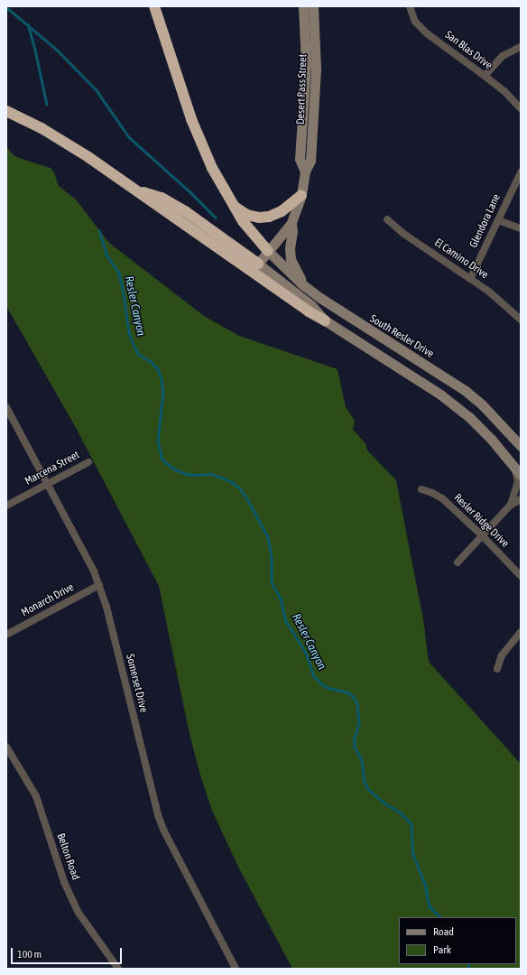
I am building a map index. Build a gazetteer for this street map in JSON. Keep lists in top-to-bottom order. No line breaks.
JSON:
{"streets":{"main road":["Desert Pass Street","South Resler Drive"],"street":["San Blas Drive","Glendora Lane","El Camino Drive","Marcena Street","Resler Ridge Drive","Monarch Drive","Somerset Drive","Belton Road"]},"crossings":[["Desert Pass Street","South Resler Drive"],["Glendora Lane","El Camino Drive"],["Marcena Street","Somerset Drive"],["Monarch Drive","Somerset Drive"]],"water":["Resler Canyon"],"legend":["Road","Park"],"scale_bar":"100 m"}
